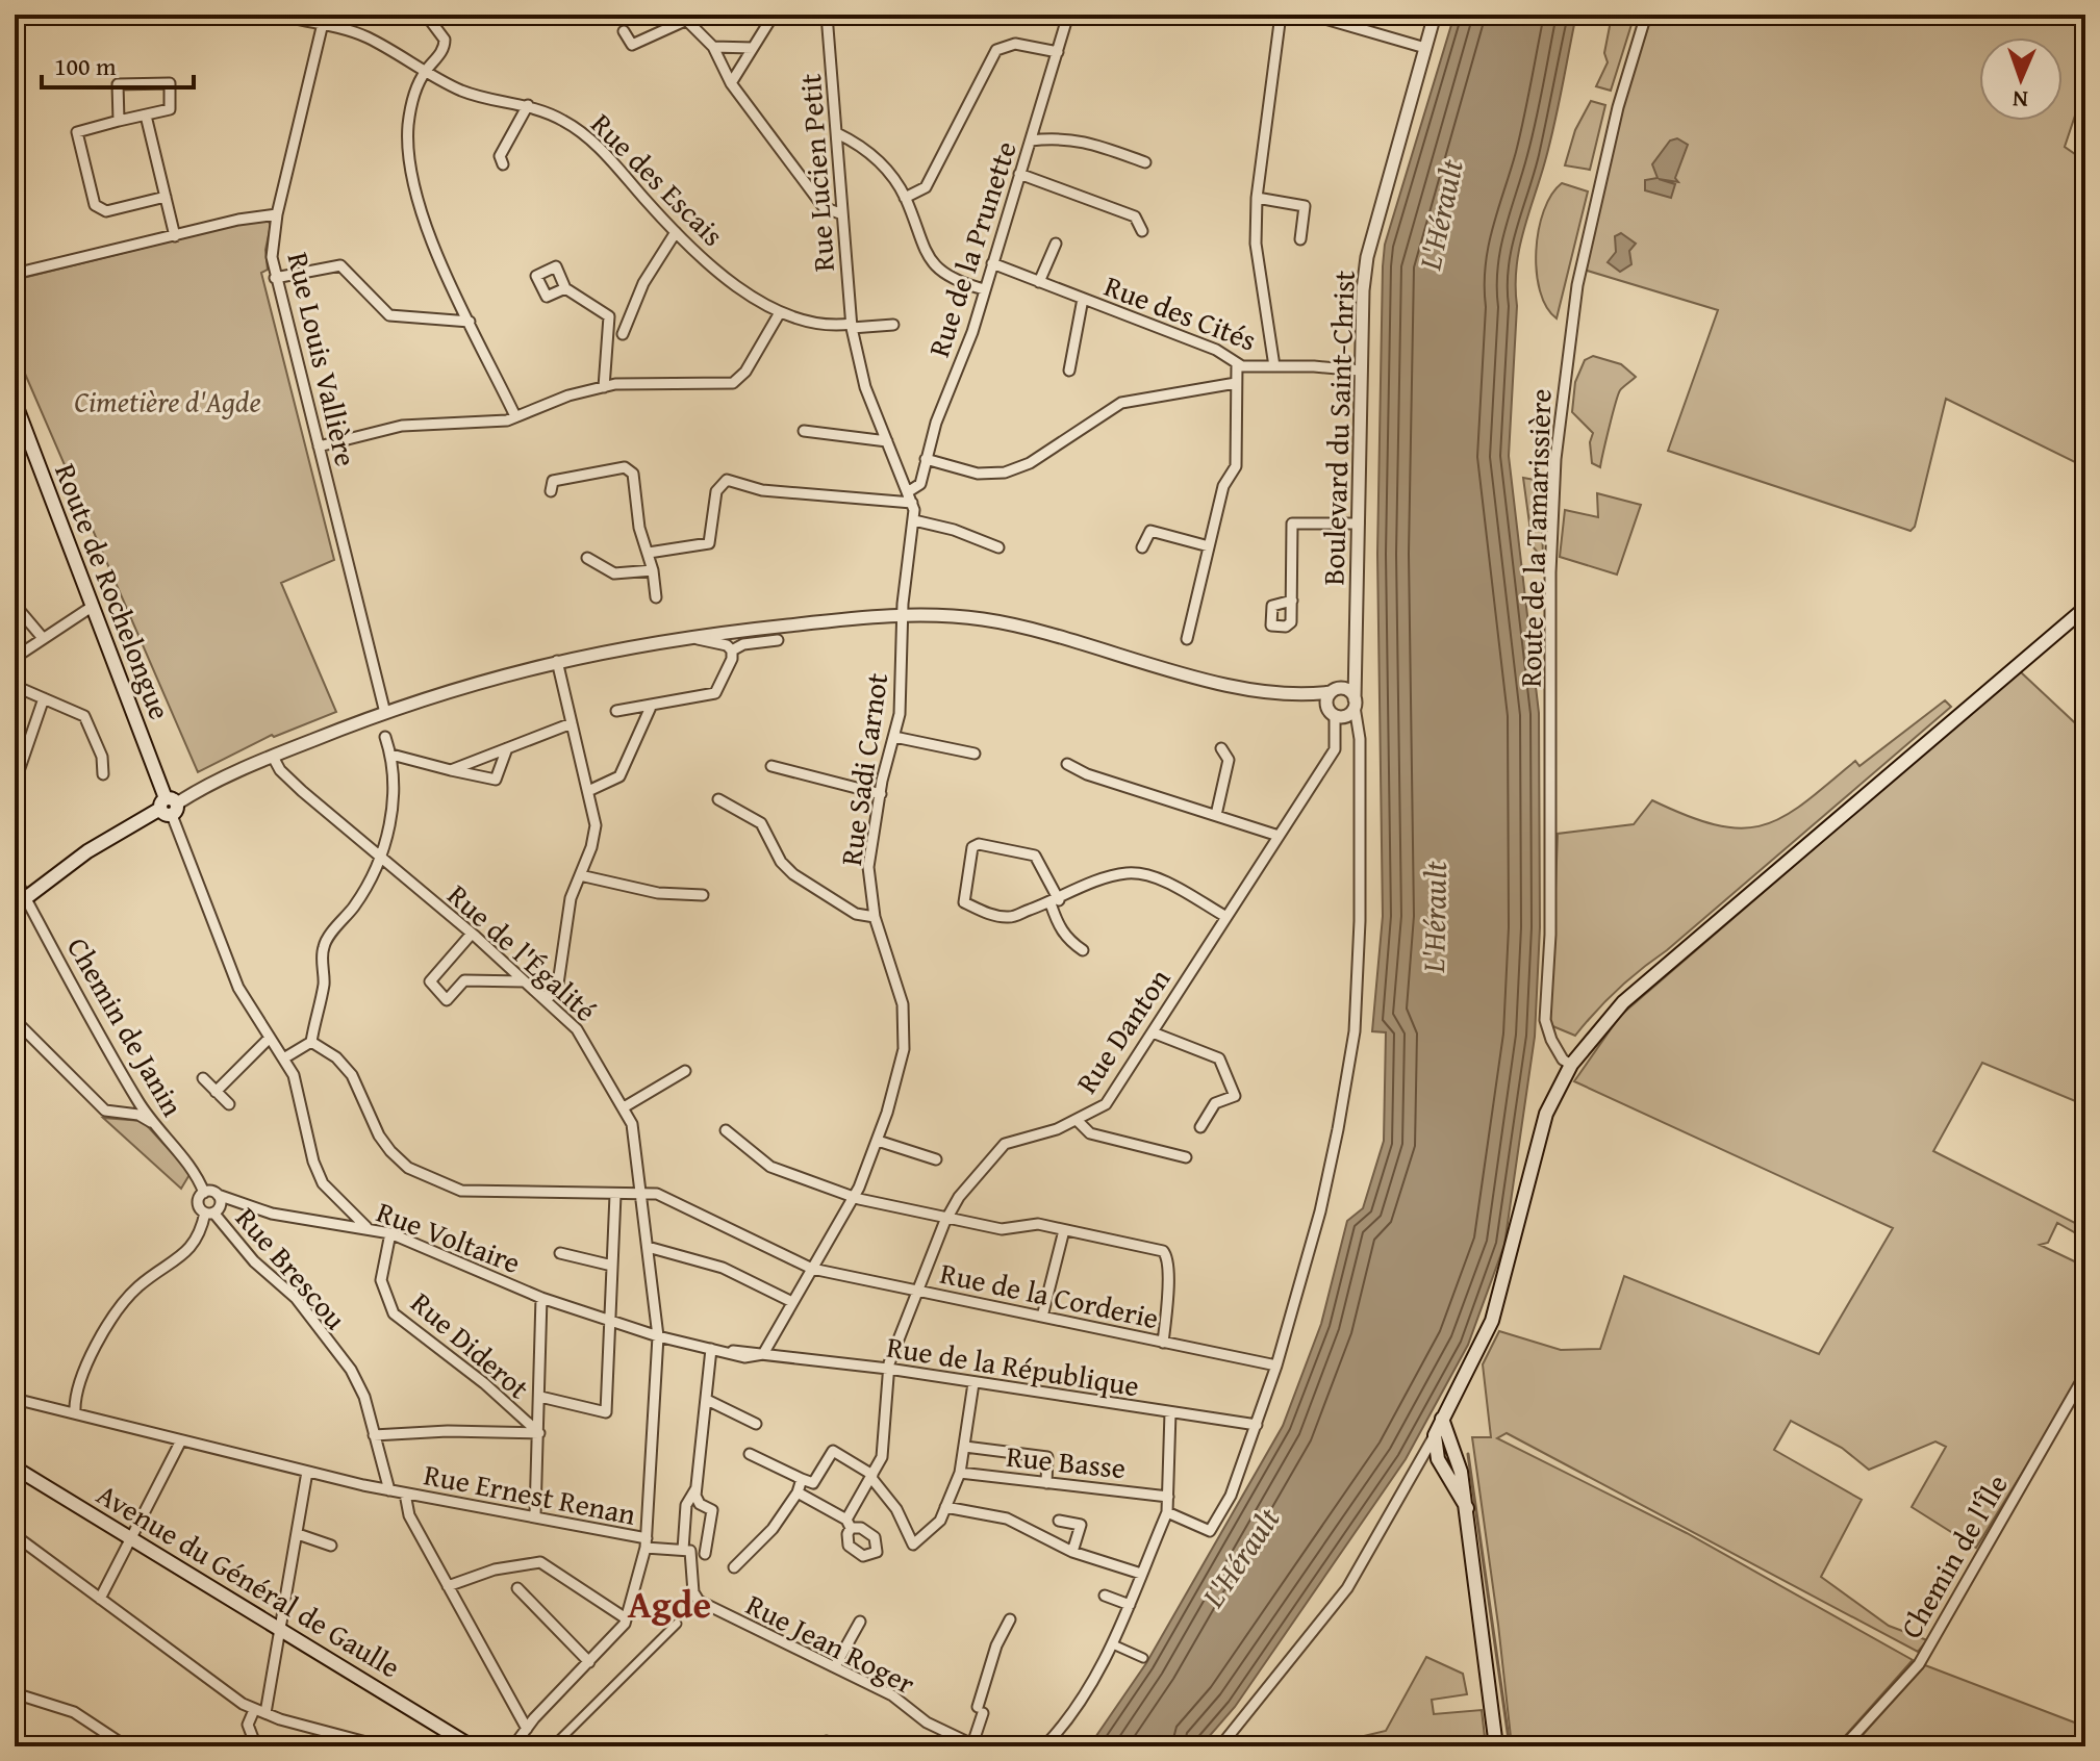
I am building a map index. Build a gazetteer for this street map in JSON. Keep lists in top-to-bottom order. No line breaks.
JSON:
{"streets":{"main road":["Route de Rochelongue","Avenue du Général de Gaulle"],"street":["Rue Lucien Petit","Rue des Escais","Rue de la Prunette","Rue des Cités","Rue Louis Vallière","Boulevard du Saint-Christ","Route de la Tamarissière","Rue Sadi Carnot","Rue de l'Égalité","Chemin de Janin","Rue Danton","Rue Voltaire","Rue Brescou","Rue de la Corderie","Rue Diderot","Rue de la République","Rue Basse","Rue Ernest Renan","Chemin de l'Île","Rue Jean Roger"]},"crossings":[["Rue Lucien Petit","Rue des Escais"],["Rue Lucien Petit","Rue de la Prunette"],["Rue Lucien Petit","Rue Sadi Carnot"],["Rue des Escais","Rue Louis Vallière"],["Rue de la Prunette","Rue des Cités"],["Rue de la Prunette","Rue Sadi Carnot"],["Rue des Cités","Boulevard du Saint-Christ"],["Boulevard du Saint-Christ","Rue Danton"],["Route de Rochelongue","Rue Voltaire"],["Rue Sadi Carnot","Rue de la Corderie"],["Rue Sadi Carnot","Rue de la République"],["Rue de l'Égalité","Rue Voltaire"],["Rue de l'Égalité","Rue de la Corderie"],["Rue de l'Égalité","Rue de la République"],["Rue de l'Égalité","Rue Ernest Renan"],["Chemin de Janin","Rue Voltaire"],["Rue Danton","Rue de la Corderie"],["Rue Danton","Rue de la République"],["Rue Voltaire","Rue Diderot"],["Rue Voltaire","Rue de la République"],["Rue Brescou","Rue Ernest Renan"],["Rue Ernest Renan","Rue Jean Roger"]],"districts":["Agde"],"water":["L'Hérault"],"parks":["Cimetière d'Agde"],"scale_bar":"100 m","north":"bottom"}
